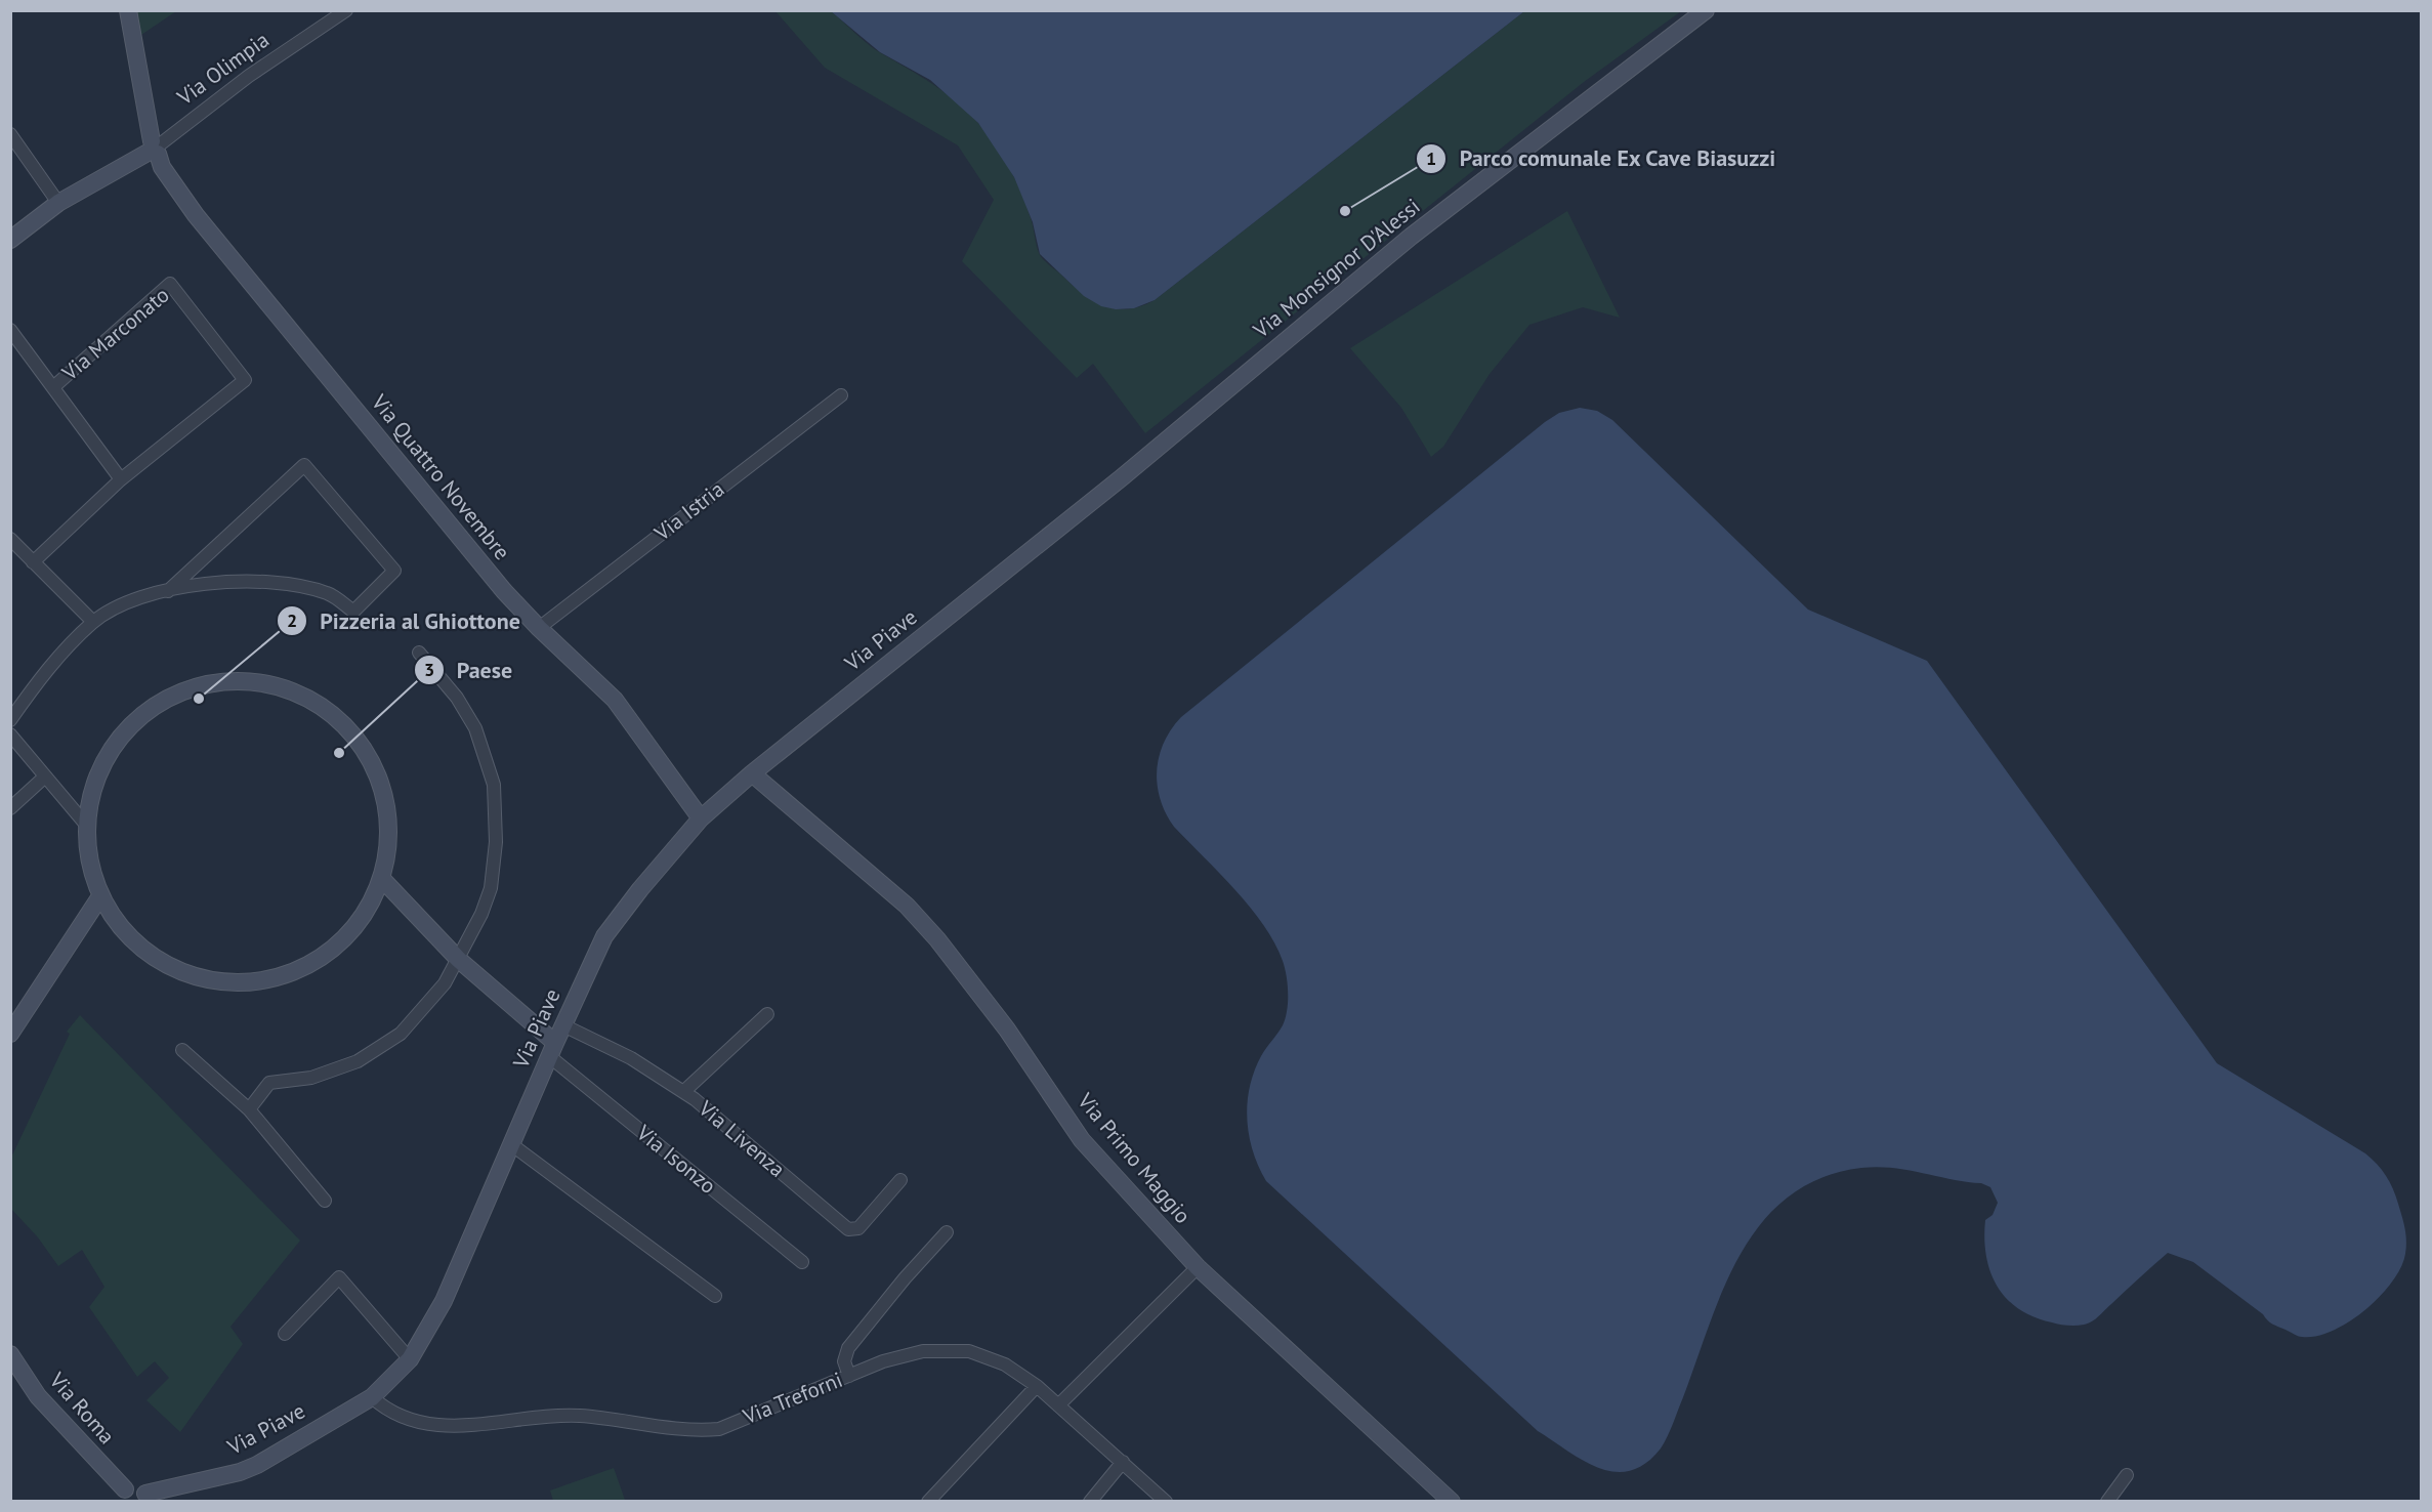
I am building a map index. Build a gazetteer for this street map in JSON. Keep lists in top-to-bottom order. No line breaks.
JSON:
{"streets":{"main road":["Via Olimpia","Via Monsignor D'Alessi","Via Quattro Novembre","Via Piave","Via Primo Maggio","Via Roma"],"street":["Via Marconato","Via Istria","Via Livenza","Via Isonzo","Via Treforni"]},"crossings":[["Via Olimpia","Via Quattro Novembre"],["Via Monsignor D'Alessi","Via Piave"],["Via Quattro Novembre","Via Istria"],["Via Quattro Novembre","Via Piave"],["Via Piave","Via Livenza"],["Via Piave","Via Primo Maggio"],["Via Piave","Via Isonzo"],["Via Piave","Via Treforni"],["Via Piave","Via Roma"]],"places":["Parco comunale Ex Cave Biasuzzi","Pizzeria al Ghiottone","Paese"]}
